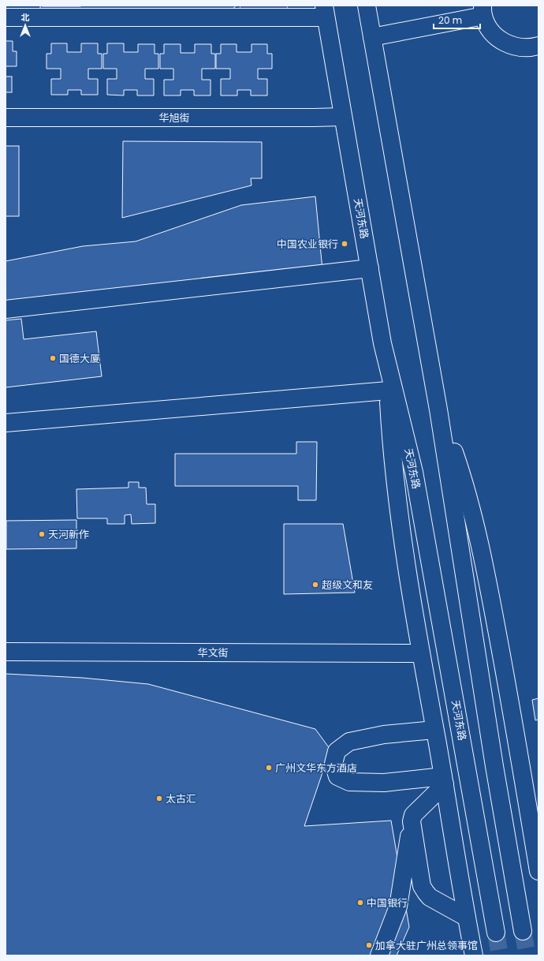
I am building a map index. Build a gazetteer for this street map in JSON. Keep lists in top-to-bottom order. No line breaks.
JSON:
{"streets":{"main road":["华旭街","天河东路","华文街"]},"crossings":[["华旭街","天河东路"]],"places":["中国农业银行","国德大厦","天河新作","超级文和友","广州文华东方酒店","太古汇","中国银行","加拿大驻广州总领事馆"],"scale_bar":"20 m","north":"top"}
